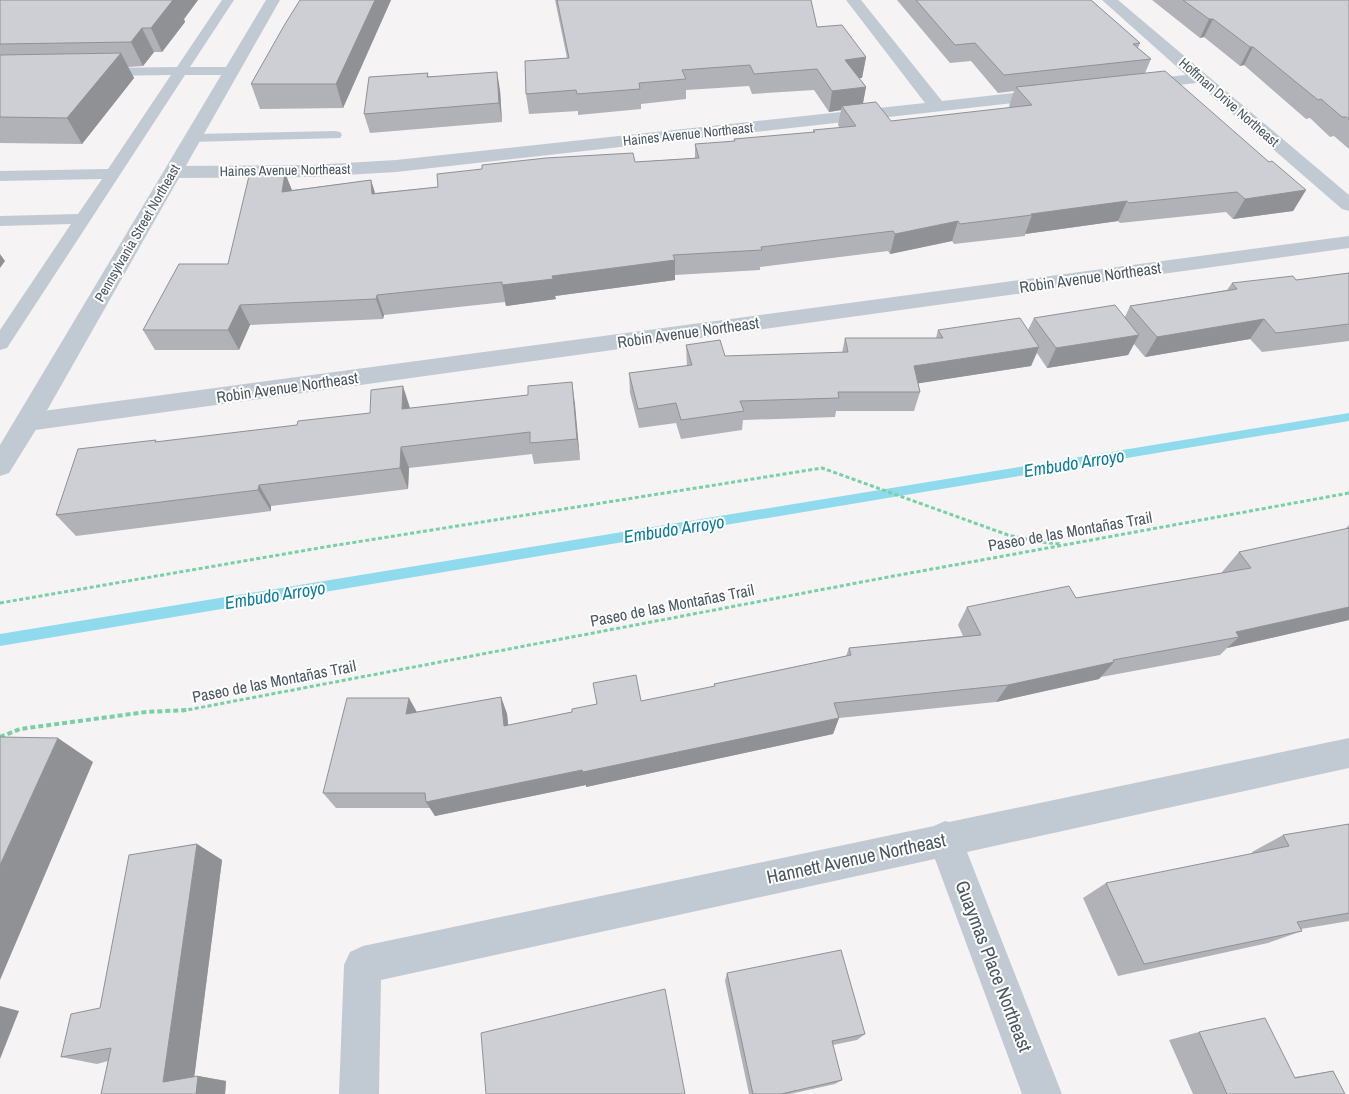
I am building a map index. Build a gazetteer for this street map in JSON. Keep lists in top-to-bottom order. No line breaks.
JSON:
{"streets":{"street":["Hoffman Drive Northeast","Haines Avenue Northeast","Pennsylvania Street Northeast","Robin Avenue Northeast","Hannett Avenue Northeast","Guaymas Place Northeast"],"path":["Paseo de las Montañas Trail"]},"crossings":[["Haines Avenue Northeast","Pennsylvania Street Northeast"],["Pennsylvania Street Northeast","Robin Avenue Northeast"],["Hannett Avenue Northeast","Guaymas Place Northeast"]],"water":["Embudo Arroyo"]}
